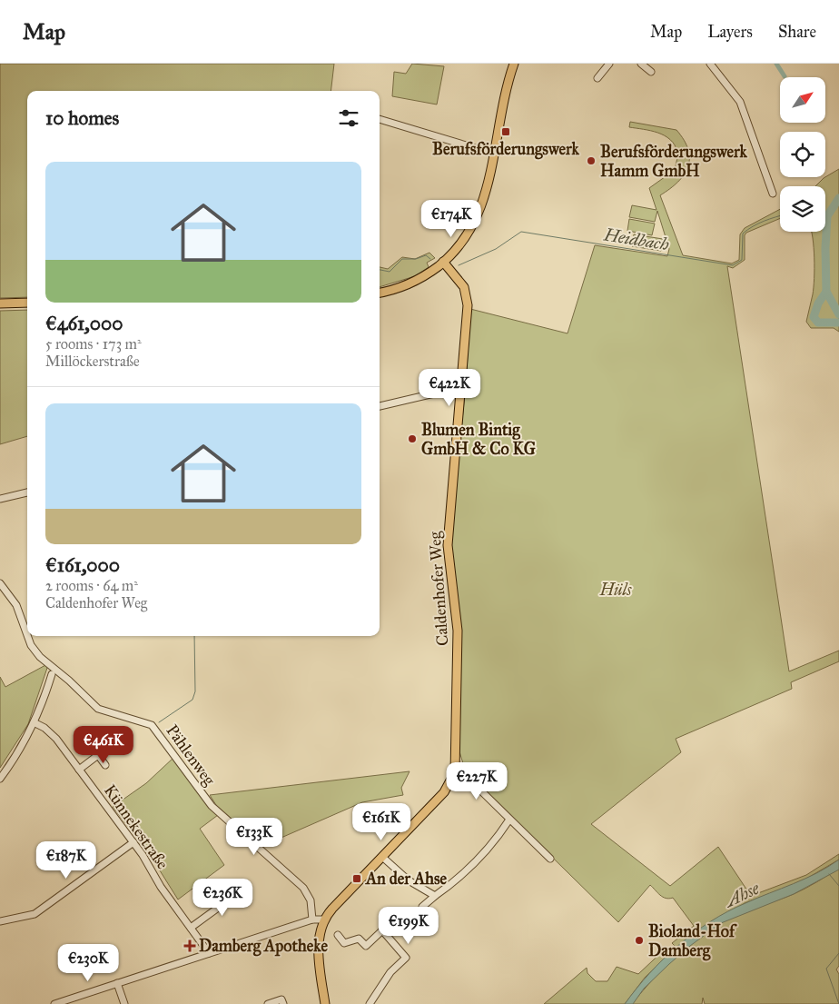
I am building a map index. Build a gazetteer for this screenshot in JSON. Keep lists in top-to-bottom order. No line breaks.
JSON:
{"streets":{"main road":["Caldenhofer Weg"],"street":["Pählenweg","Künnekestraße"]},"water":["Heidbach","Ahse"],"parks":["Hüls"],"places":{"transit":["Berufsförderungswerk","An der Ahse"],"other":["Berufsförderungswerk Hamm GmbH","Blumen Bintig GmbH & Co KG","Bioland-Hof Damberg"],"health":["Damberg Apotheke"]},"north":"top right","page":{"header":"Map","nav":["Map","Layers","Share"],"heading":"10 homes","list":[{"name":"€461,000","note":"5 rooms · 173 m² · Millöckerstraße"},{"name":"€161,000","note":"2 rooms · 64 m² · Caldenhofer Weg"}],"price":["€174K","€422K","€461K","€227K","€161K","€133K","€187K","€236K","€199K","€230K"]}}
